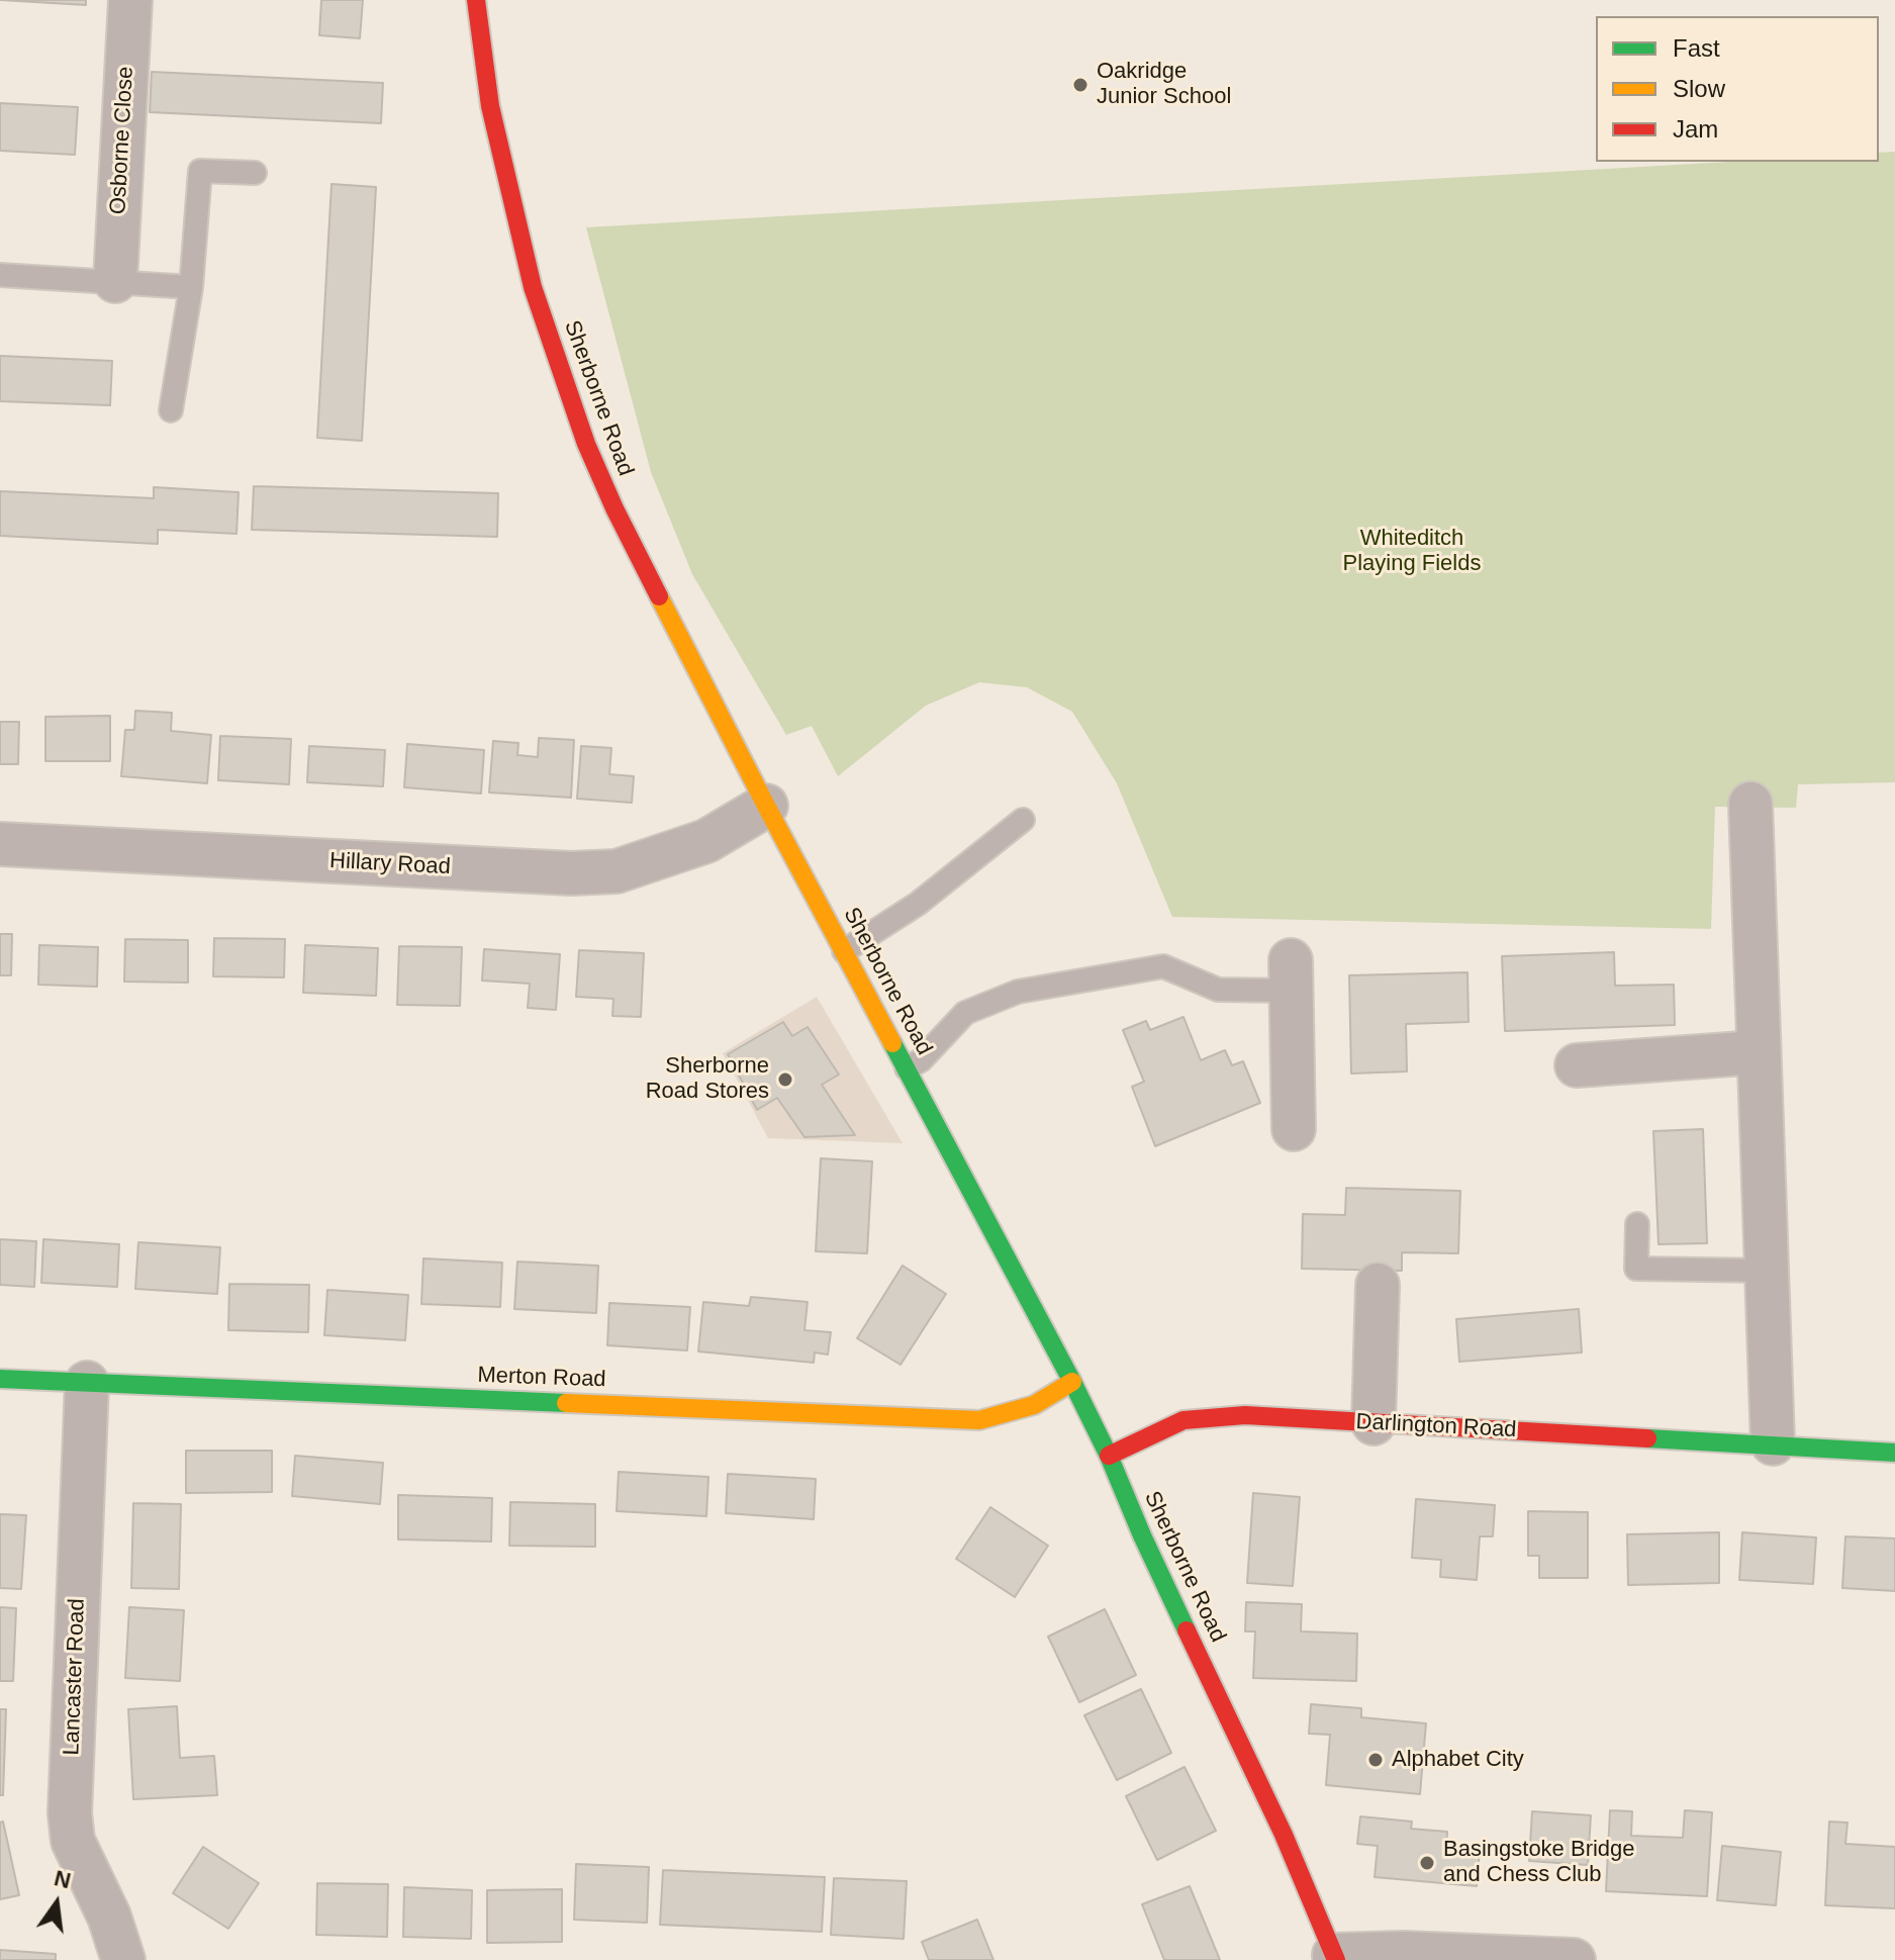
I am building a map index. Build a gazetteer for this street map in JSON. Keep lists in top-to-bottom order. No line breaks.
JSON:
{"streets":{"street":["Osborne Close","Sherborne Road","Hillary Road","Merton Road","Darlington Road","Lancaster Road"]},"crossings":[["Sherborne Road","Hillary Road"],["Sherborne Road","Merton Road"],["Sherborne Road","Darlington Road"],["Merton Road","Lancaster Road"]],"parks":["Whiteditch Playing Fields"],"places":["Oakridge Junior School","Sherborne Road Stores","Alphabet City","Basingstoke Bridge and Chess Club"],"legend":["Fast","Slow","Jam"],"north":"top"}
